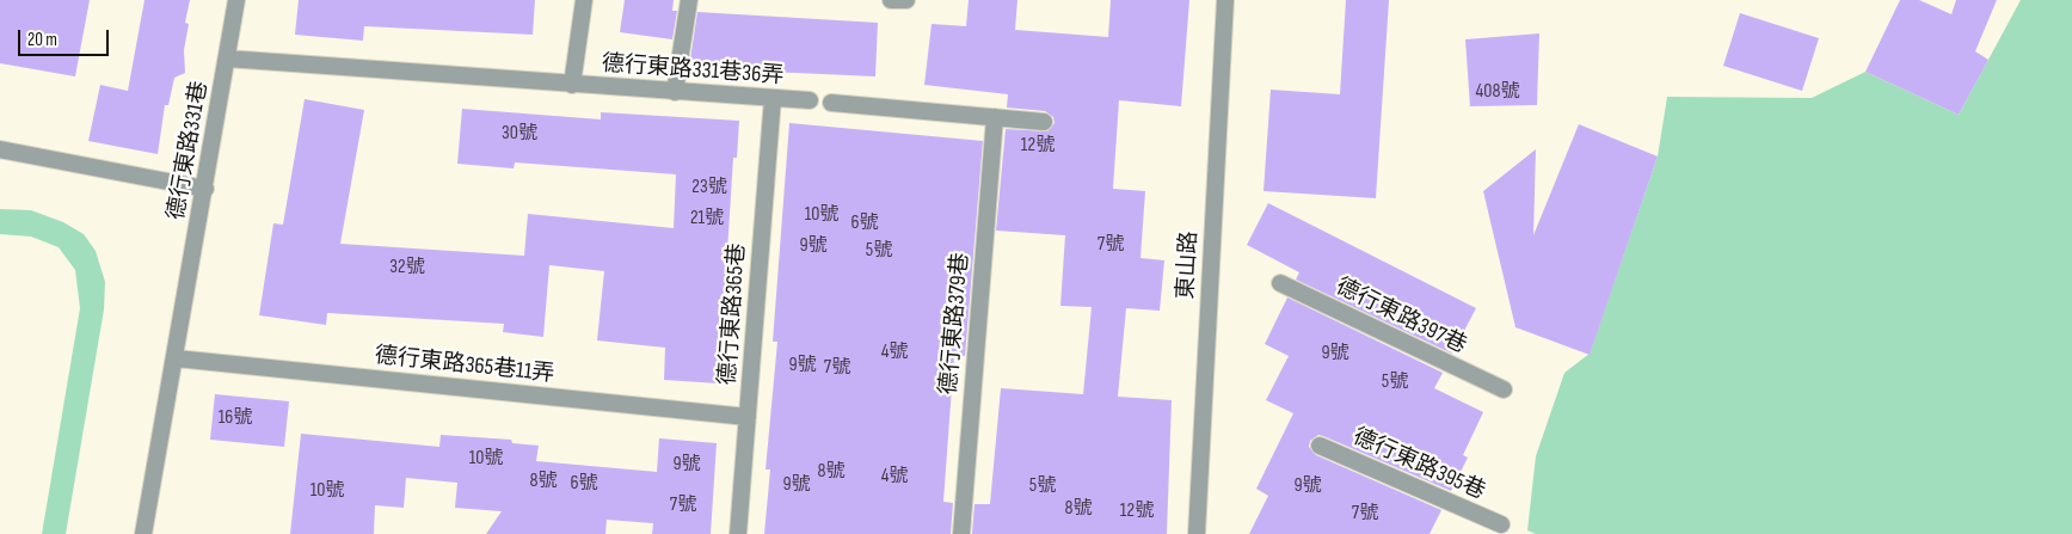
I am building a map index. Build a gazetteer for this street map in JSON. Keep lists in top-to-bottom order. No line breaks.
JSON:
{"streets":{"street":["德行東路331巷36弄","德行東路331巷","東山路","德行東路365巷","德行東路397巷","德行東路379巷","德行東路365巷11弄","德行東路395巷"]},"crossings":[["德行東路331巷36弄","德行東路331巷"],["德行東路331巷36弄","德行東路365巷"],["德行東路331巷","德行東路365巷11弄"],["德行東路365巷","德行東路365巷11弄"]],"house_numbers":["408號","30號","12號","23號","10號","21號","6號","7號","9號","5號","32號","4號","9號","9號","7號","5號","16號","10號","9號","8號","4號","8號","6號","9號","5號","9號","10號","7號","8號","12號","7號"],"scale_bar":"20 m"}
